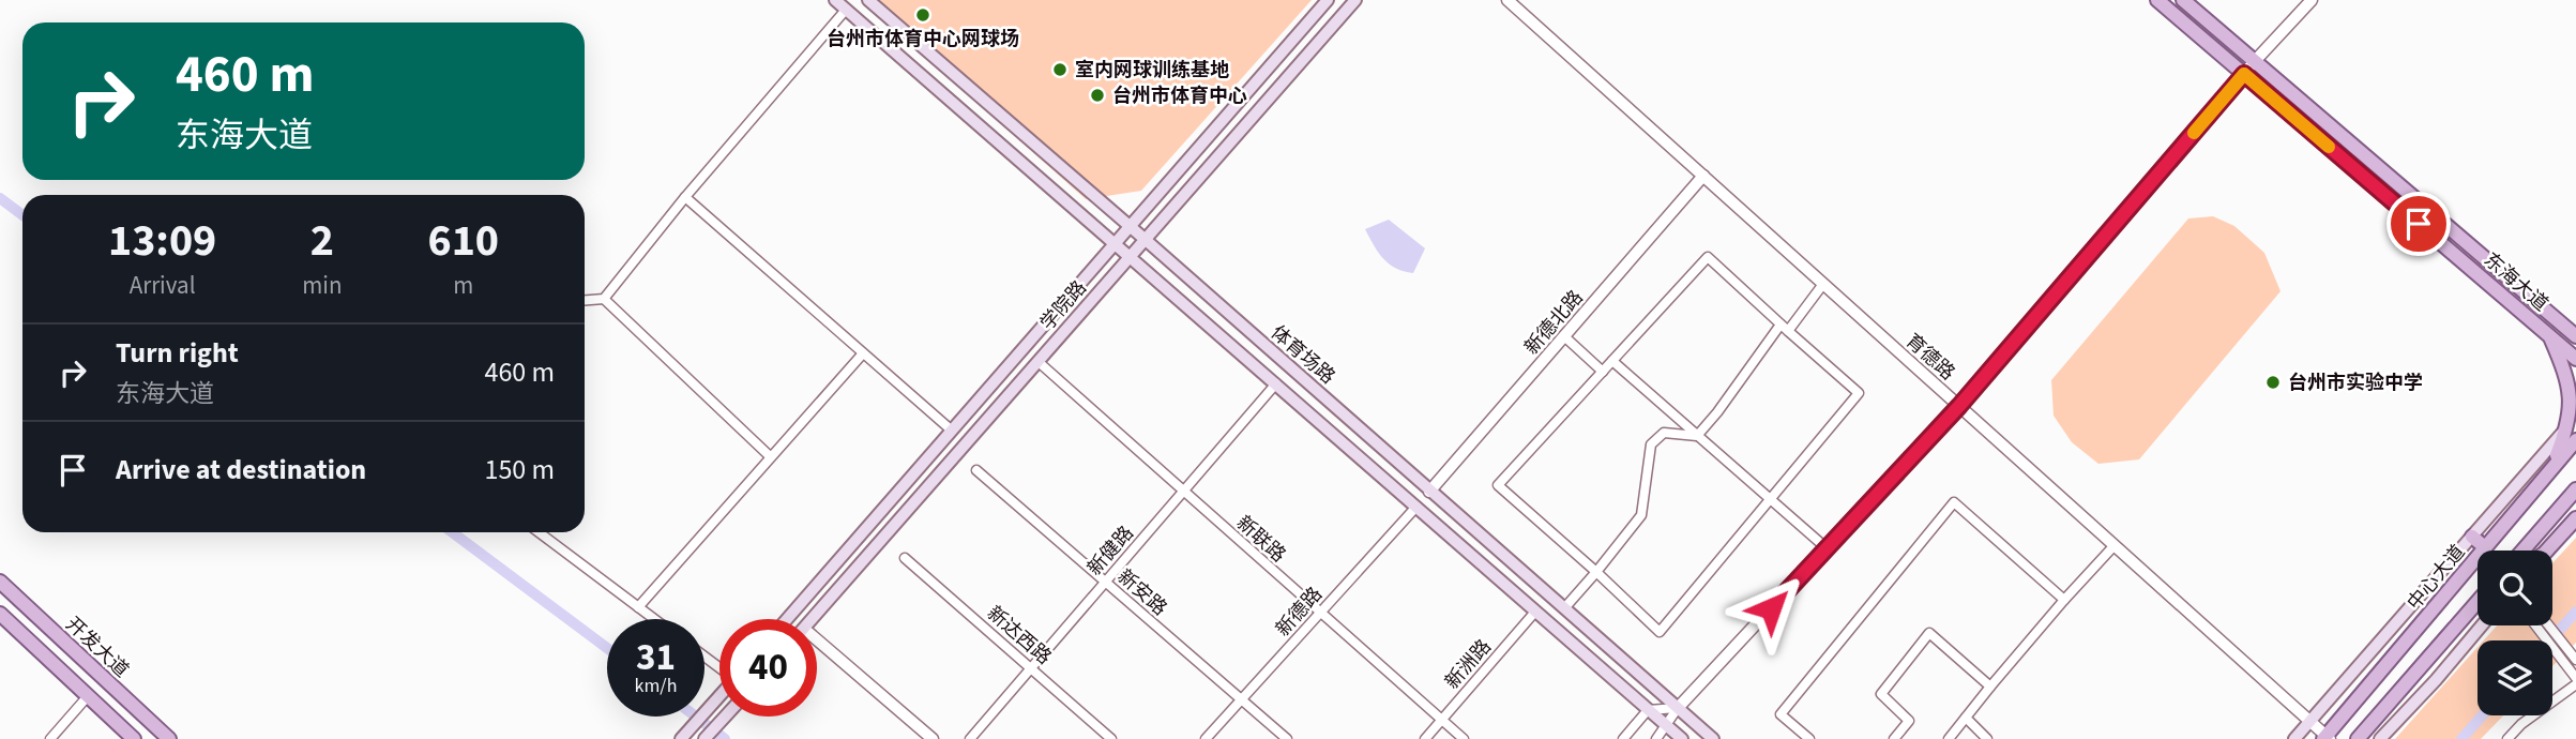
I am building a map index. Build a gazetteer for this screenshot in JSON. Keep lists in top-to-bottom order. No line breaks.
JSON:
{"streets":{"main road":["东海大道","学院路","体育场路","中心大道","开发大道"],"street":["新德北路","育德路","新联路","新健路","新安路","新德路","新达西路","新洲路"]},"crossings":[["学院路","体育场路"],["学院路","新联路"],["新德北路","体育场路"],["新德北路","育德路"],["育德路","中心大道"],["新联路","新健路"],["新联路","新德路"],["新联路","新洲路"],["新健路","新安路"],["新健路","新达西路"],["新安路","新德路"]],"places":["台州市体育中心网球场","室内网球训练基地","台州市体育中心","台州市实验中学"],"page":{"turn":["460 m","东海大道"],"eta":["13:09","Arrival","2","min","610","m"],"list":[{"name":"Turn right","note":"东海大道","value":"460 m"},{"name":"Arrive at destination","value":"150 m"}],"speed":"31 km/h","limit":"40"}}
